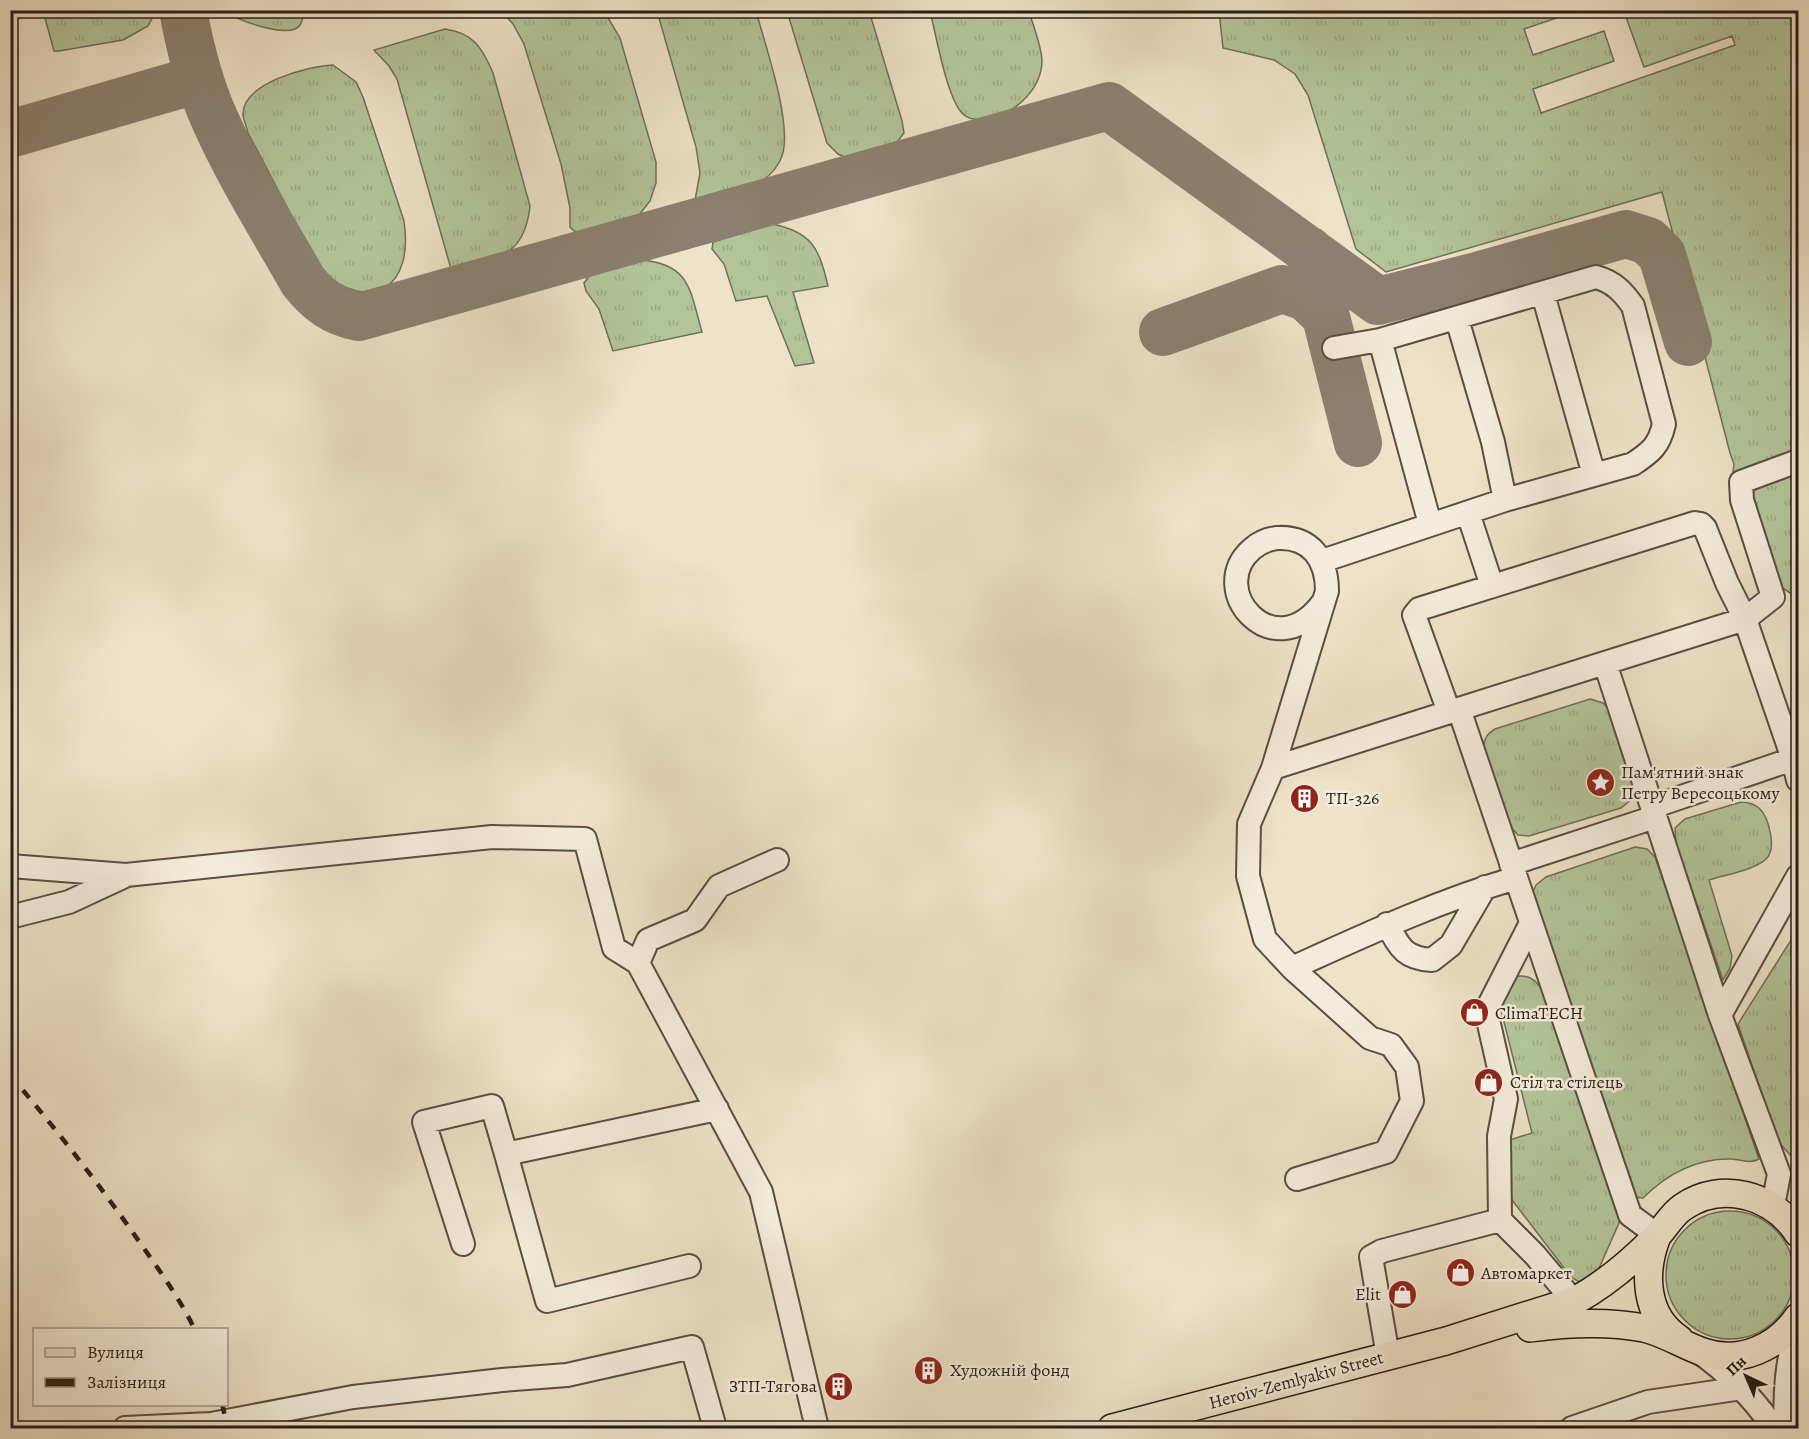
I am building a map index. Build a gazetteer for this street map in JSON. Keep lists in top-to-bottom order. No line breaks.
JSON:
{"streets":{"main road":["Heroiv-Zemlyakiv Street"]},"places":{"place":["Пам'ятний знак Петру Вересоцькому"],"building":["ТП-326","Художній фонд","ЗТП-Тягова"],"shop":["ClimaTECH","Стіл та стілець","Автомаркет","Elit"]},"legend":["Вулиця","Залізниця"],"north":"top left"}
